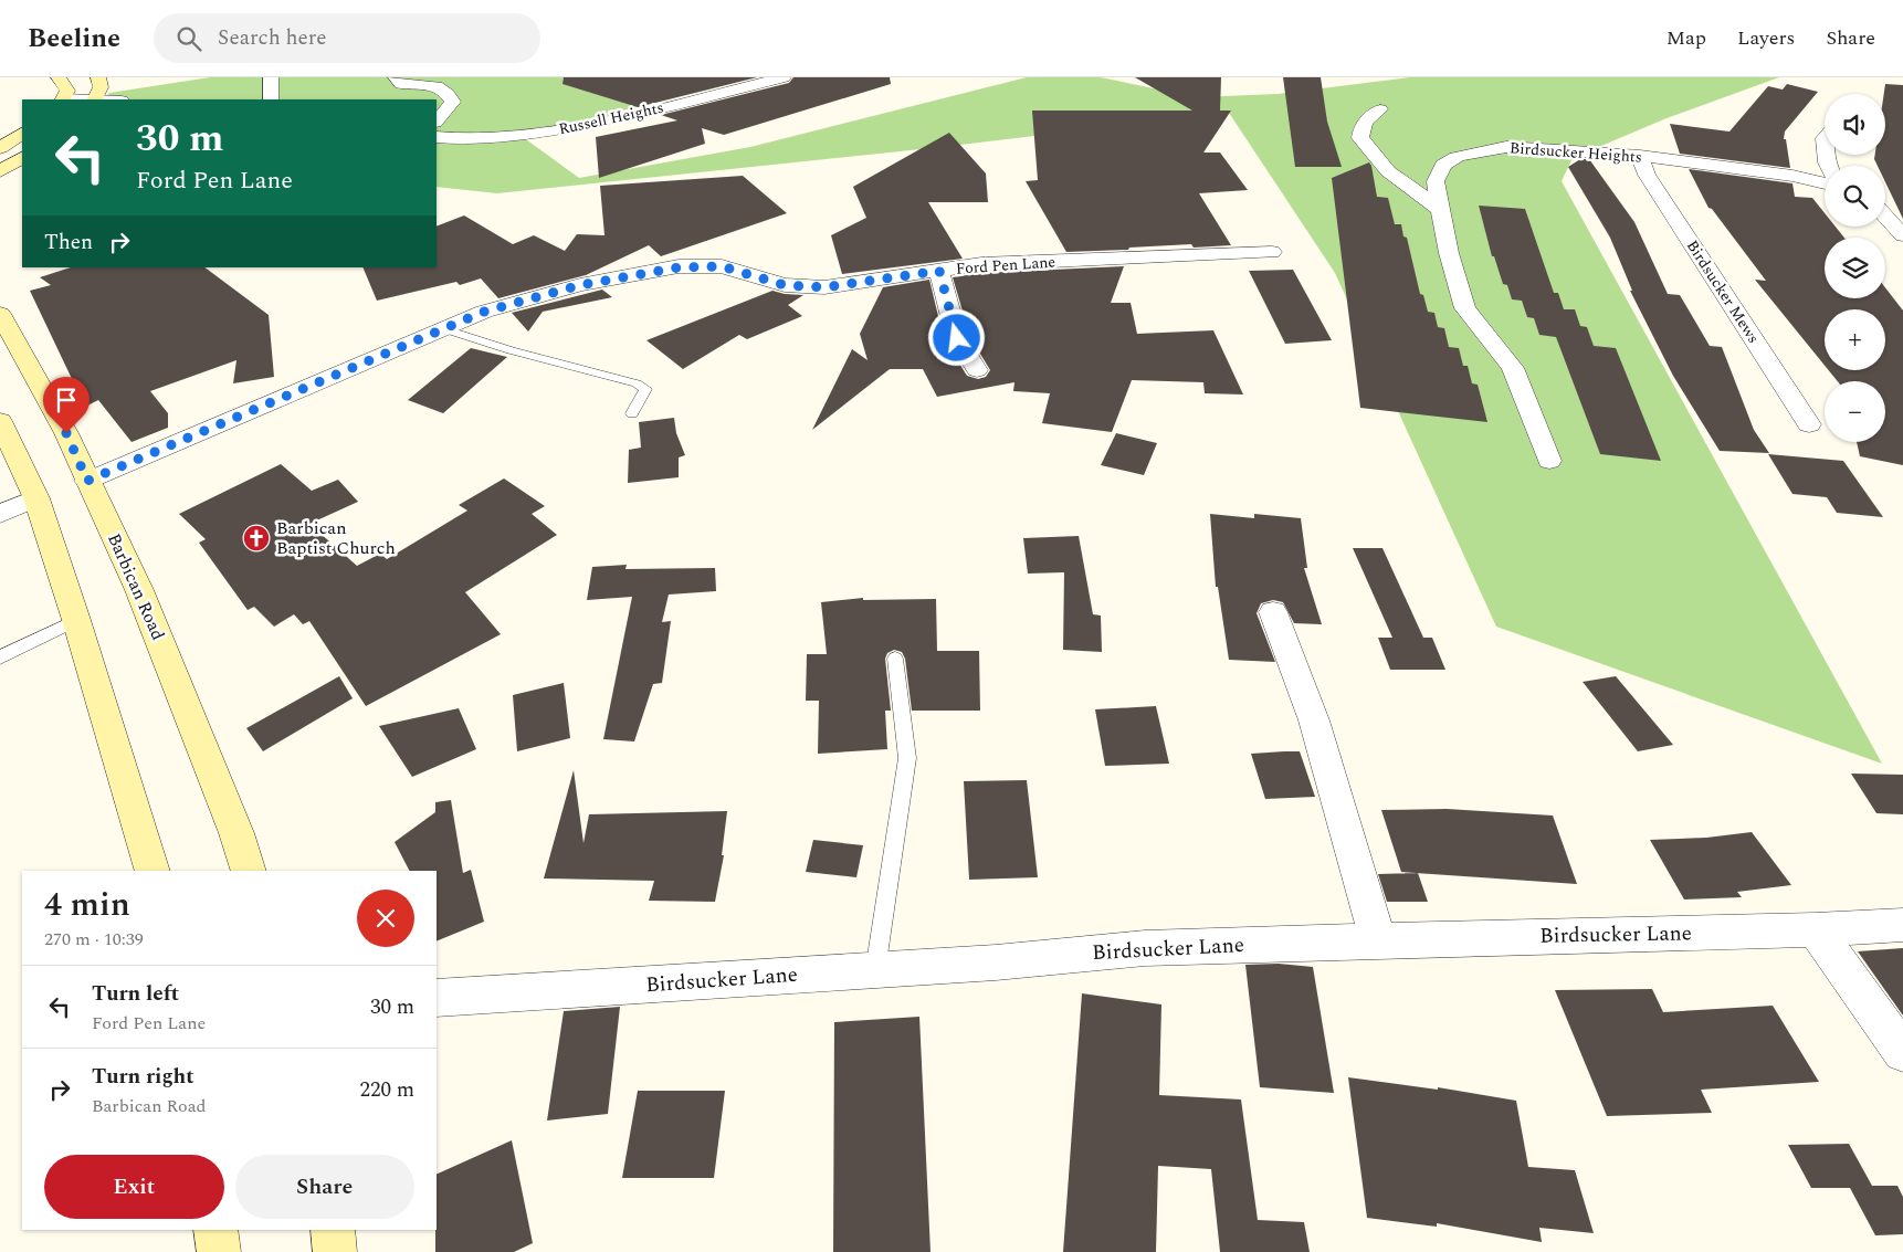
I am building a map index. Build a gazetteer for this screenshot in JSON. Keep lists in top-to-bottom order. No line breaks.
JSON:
{"streets":{"main road":["Barbican Road"],"street":["Russell Heights","Birdsucker Heights","Ford Pen Lane","Birdsucker Mews","Birdsucker Lane"]},"crossings":[["Birdsucker Heights","Birdsucker Mews"],["Ford Pen Lane","Barbican Road"]],"places":{"church":["Barbican Baptist Church"]},"page":{"header":"Beeline","search":"Search here","nav":["Map","Layers","Share"],"map_buttons":["+","−"],"turn":["30 m","Ford Pen Lane"],"then":"Then","heading":["4 min","270 m · 10:39"],"list":[{"name":"Turn left","note":"Ford Pen Lane","value":"30 m"},{"name":"Turn right","note":"Barbican Road","value":"220 m"}],"buttons":["Exit","Share"]}}
